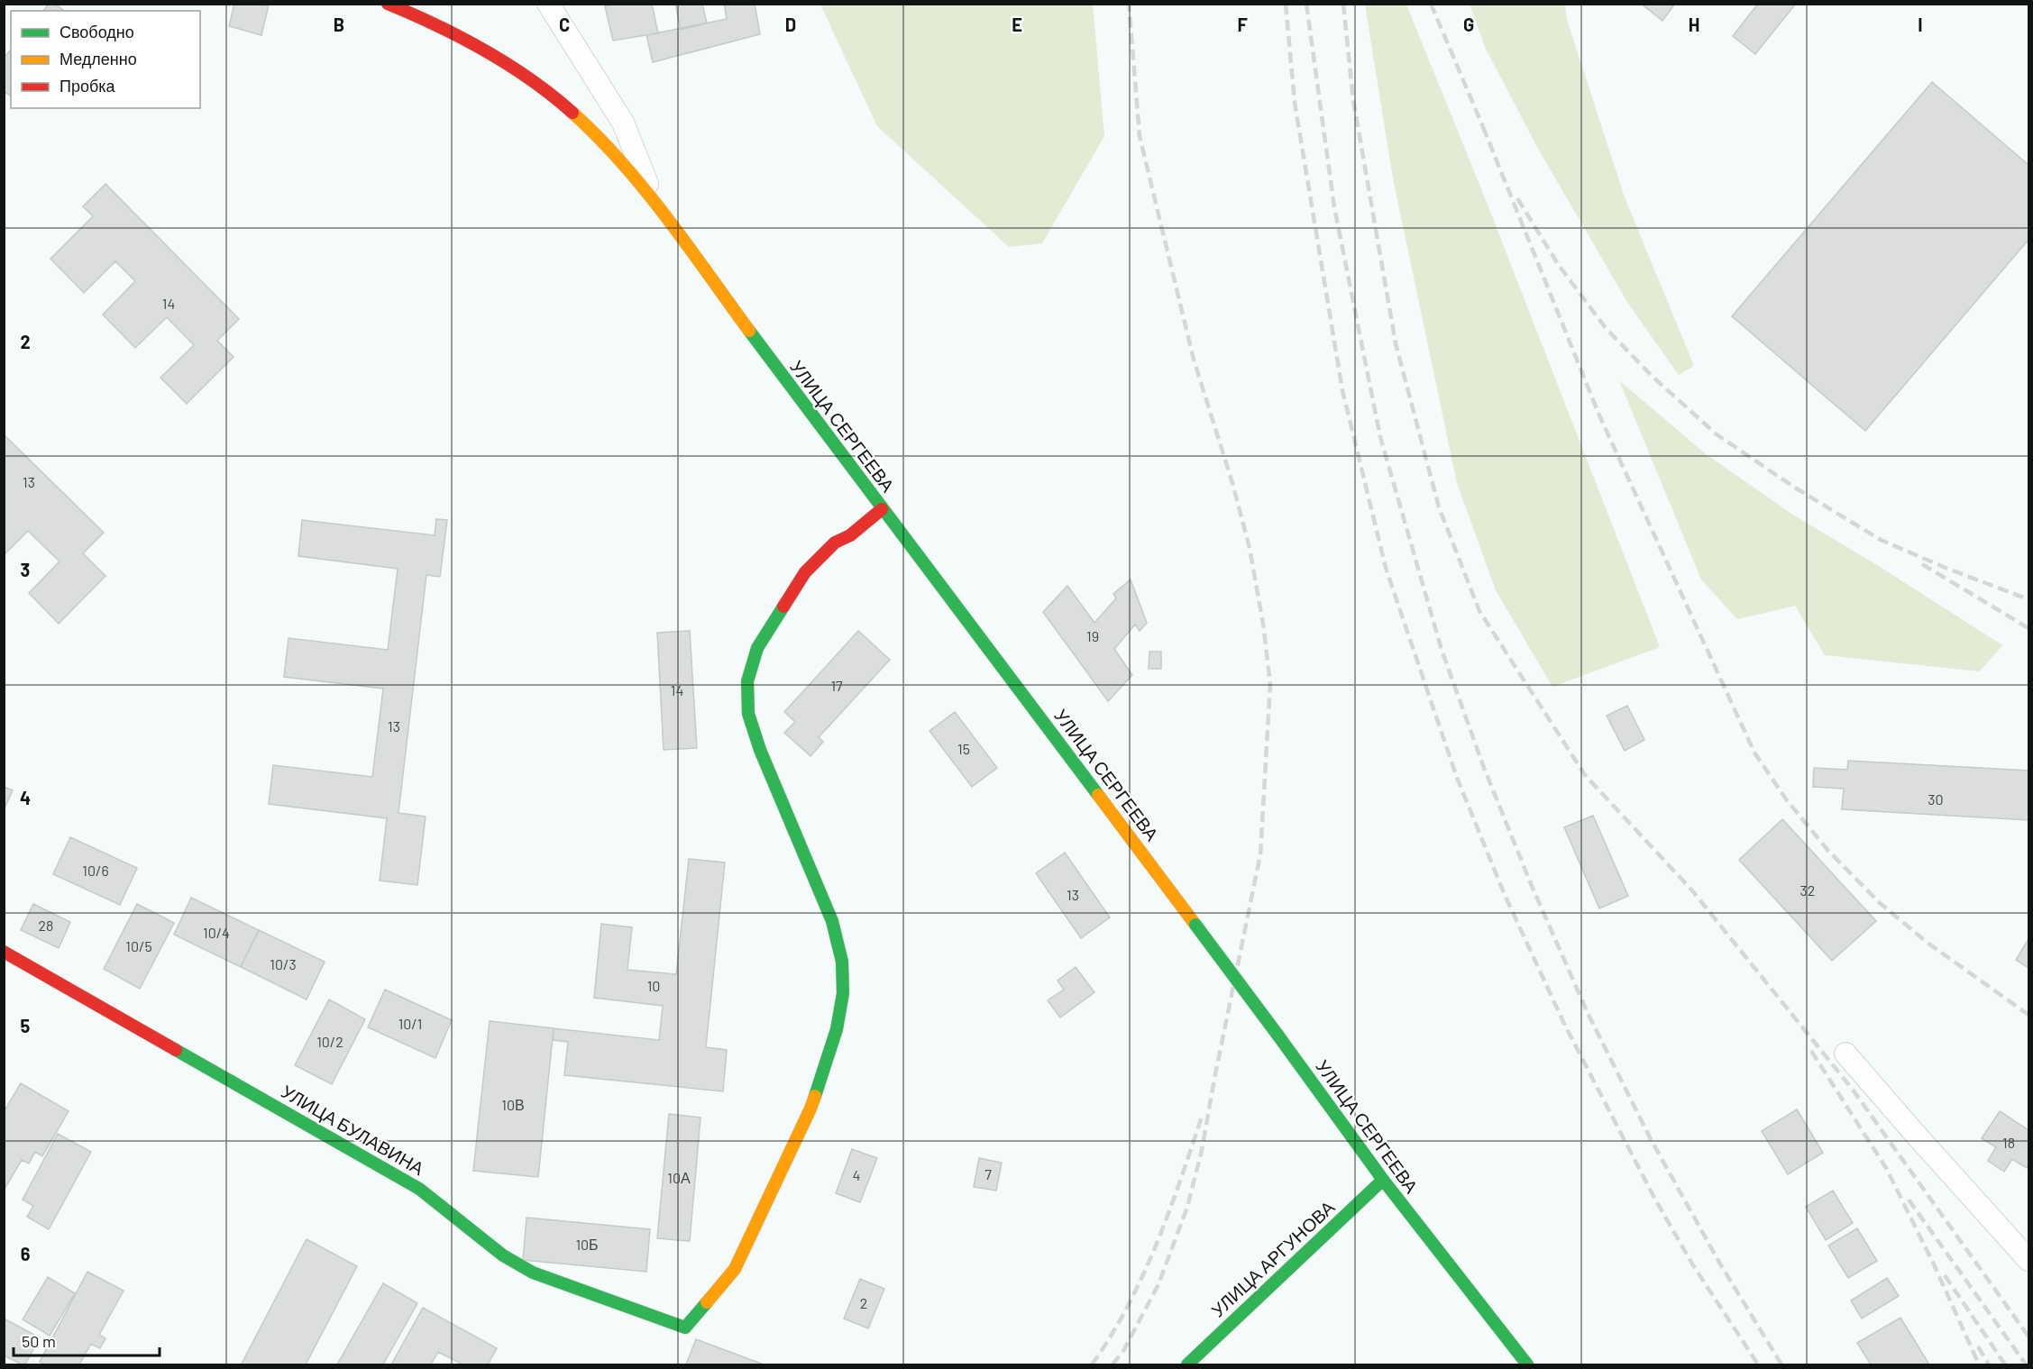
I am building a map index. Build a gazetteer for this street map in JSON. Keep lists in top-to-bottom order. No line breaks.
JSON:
{"streets":{"main road":["УЛИЦА СЕРГЕЕВА","УЛИЦА БУЛАВИНА","УЛИЦА АРГУНОВА"]},"crossings":[["УЛИЦА СЕРГЕЕВА","УЛИЦА БУЛАВИНА"],["УЛИЦА СЕРГЕЕВА","УЛИЦА АРГУНОВА"]],"house_numbers":["14","13","19","17","14","13","15","30","10/6","32","13","28","10/4","10/5","10/3","10","10/1","10/2","10В","18","7","4","10А","10Б","2"],"legend":["Свободно","Медленно","Пробка"],"scale_bar":"50 m","grid":{"columns":["B","C","D","E","F","G","H","I"],"rows":["2","3","4","5","6"]}}
